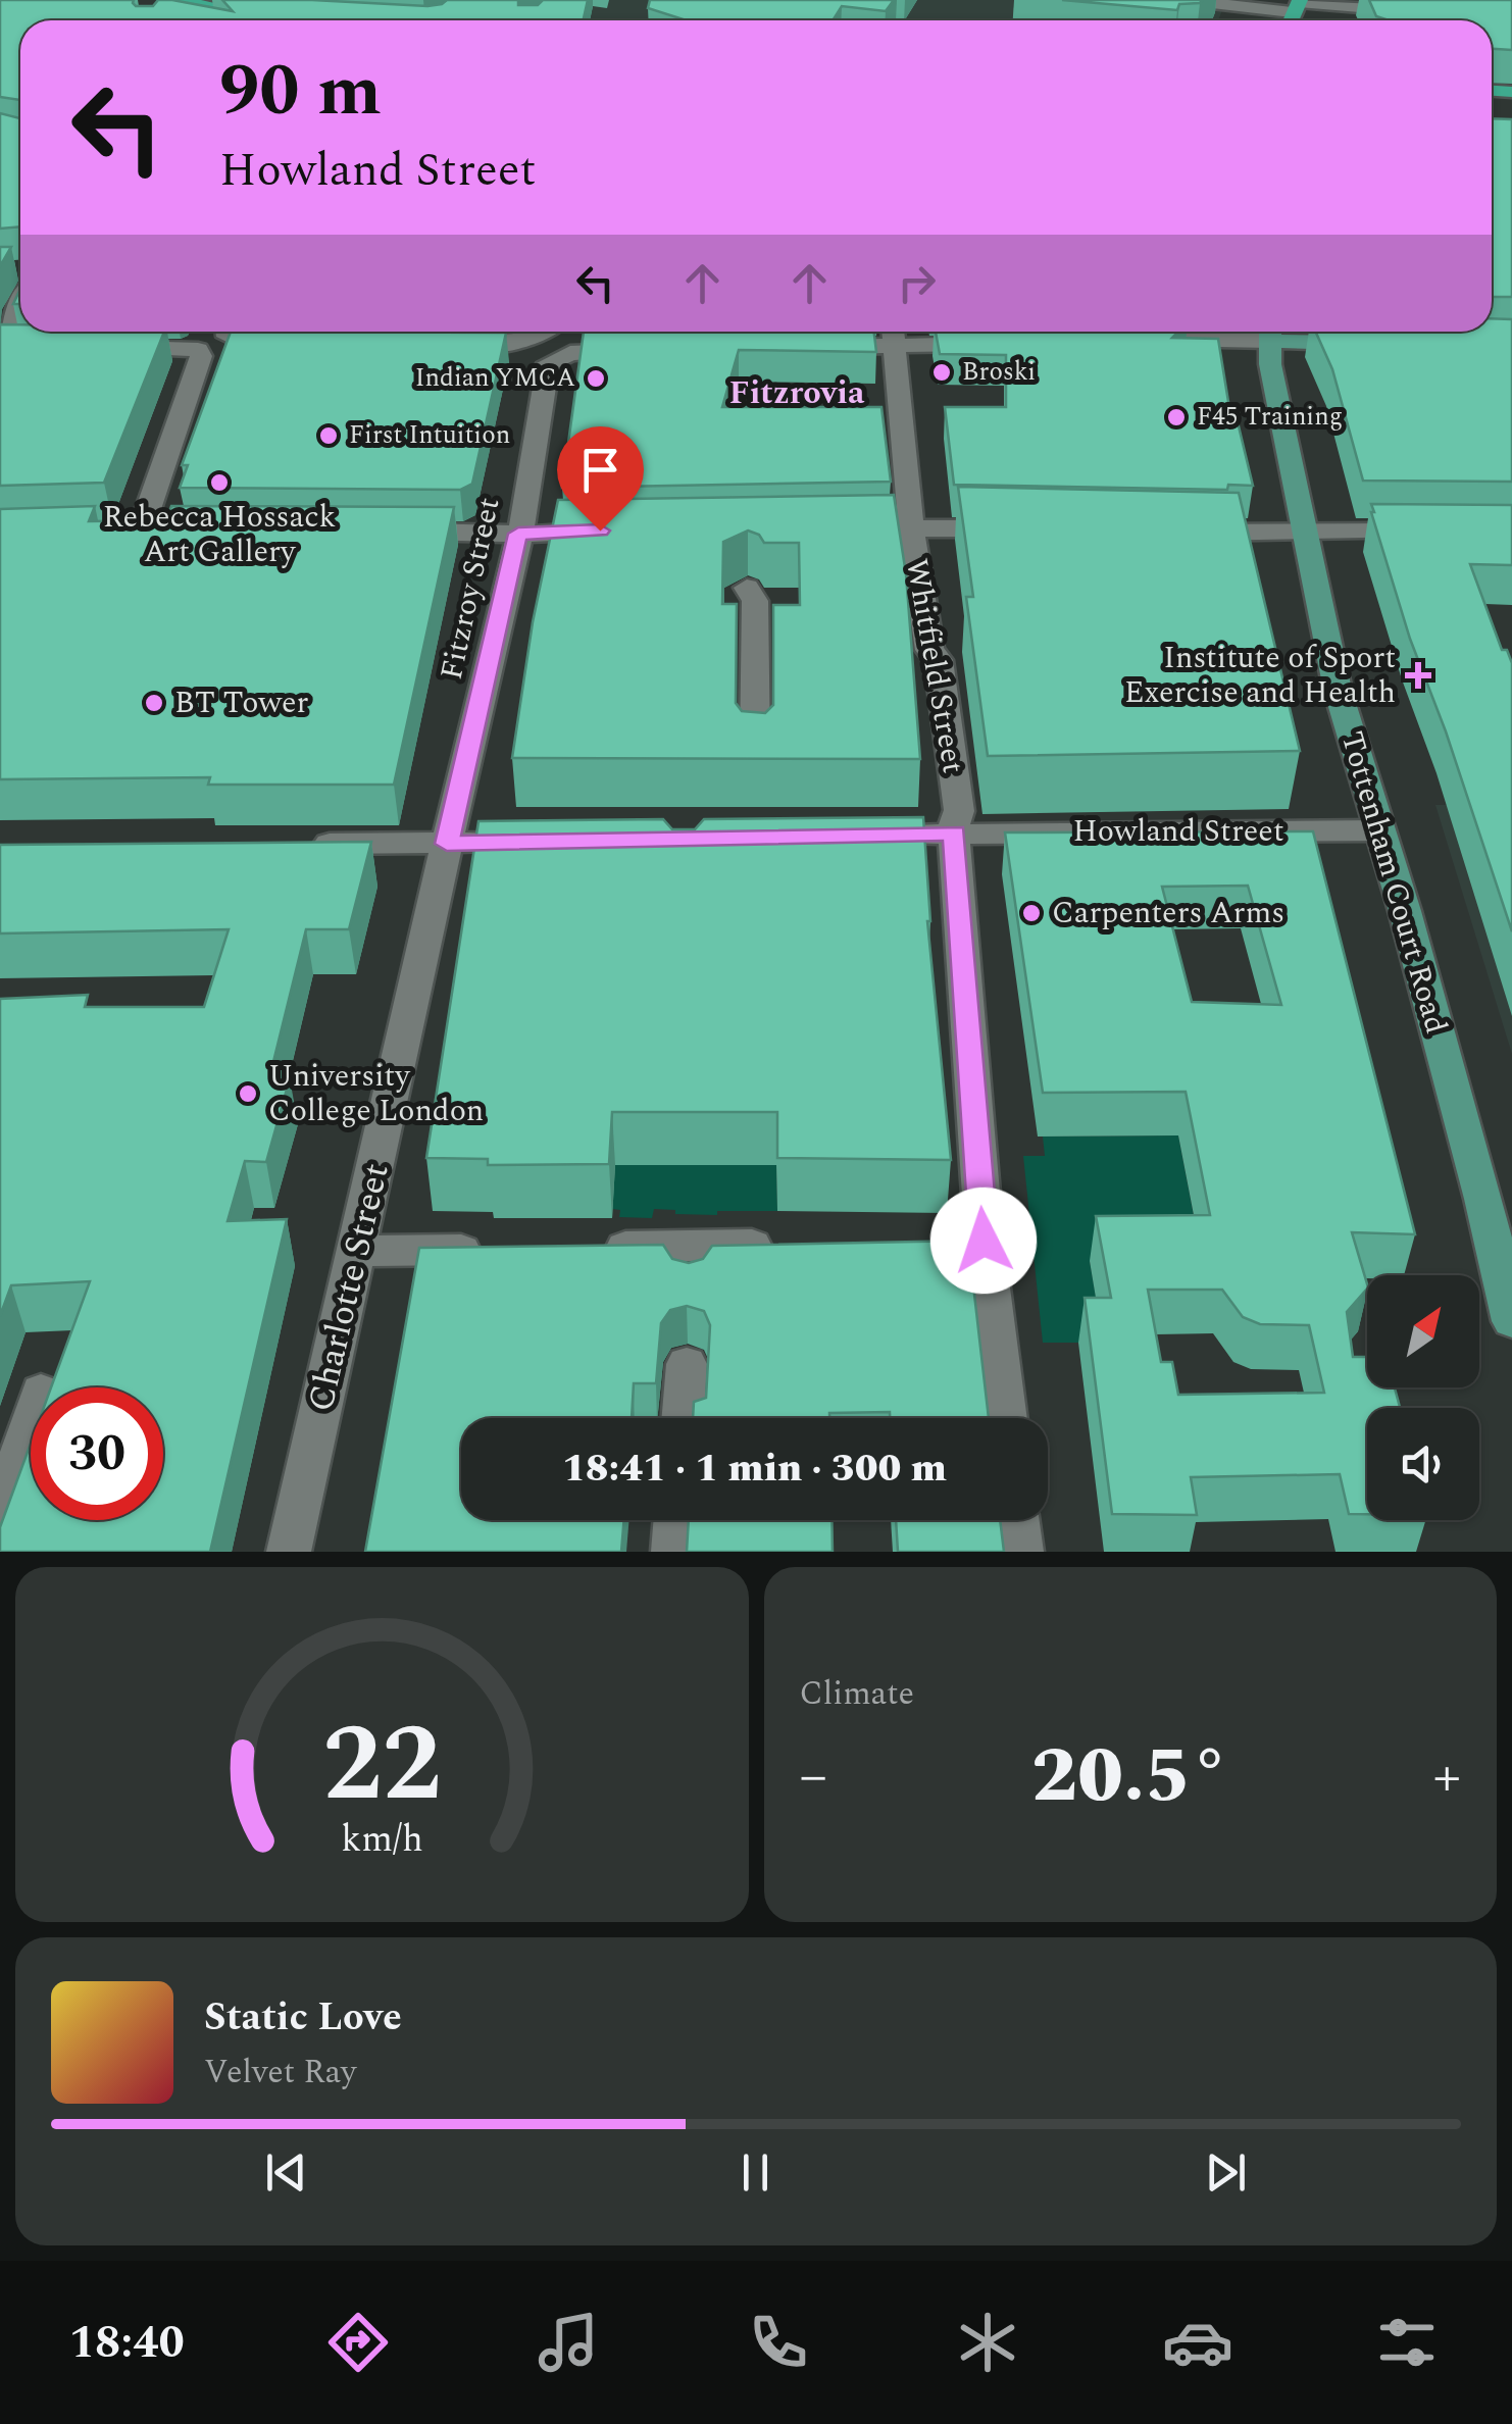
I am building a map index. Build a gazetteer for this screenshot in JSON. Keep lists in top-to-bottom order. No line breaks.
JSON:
{"streets":{"main road":["Tottenham Court Road"],"street":["Fitzroy Street","Whitfield Street","Howland Street","Charlotte Street"]},"crossings":[["Fitzroy Street","Charlotte Street"],["Whitfield Street","Howland Street"],["Howland Street","Tottenham Court Road"]],"districts":["Fitzrovia"],"places":{"other":["Broski","Indian YMCA","F45 Training","First Intuition","Rebecca Hossack Art Gallery","BT Tower","Carpenters Arms","University College London"],"health":["Institute of Sport Exercise and Health"]},"north":"top right","page":{"turn":["90 m","Howland Street"],"limit":"30","trip":"18:41 · 1 min · 300 m","tile":"Climate","heat":["−","20.5°","+"],"song":["Static Love","Velvet Ray"],"tabs":"18:40","gauge":["22","km/h"]}}
